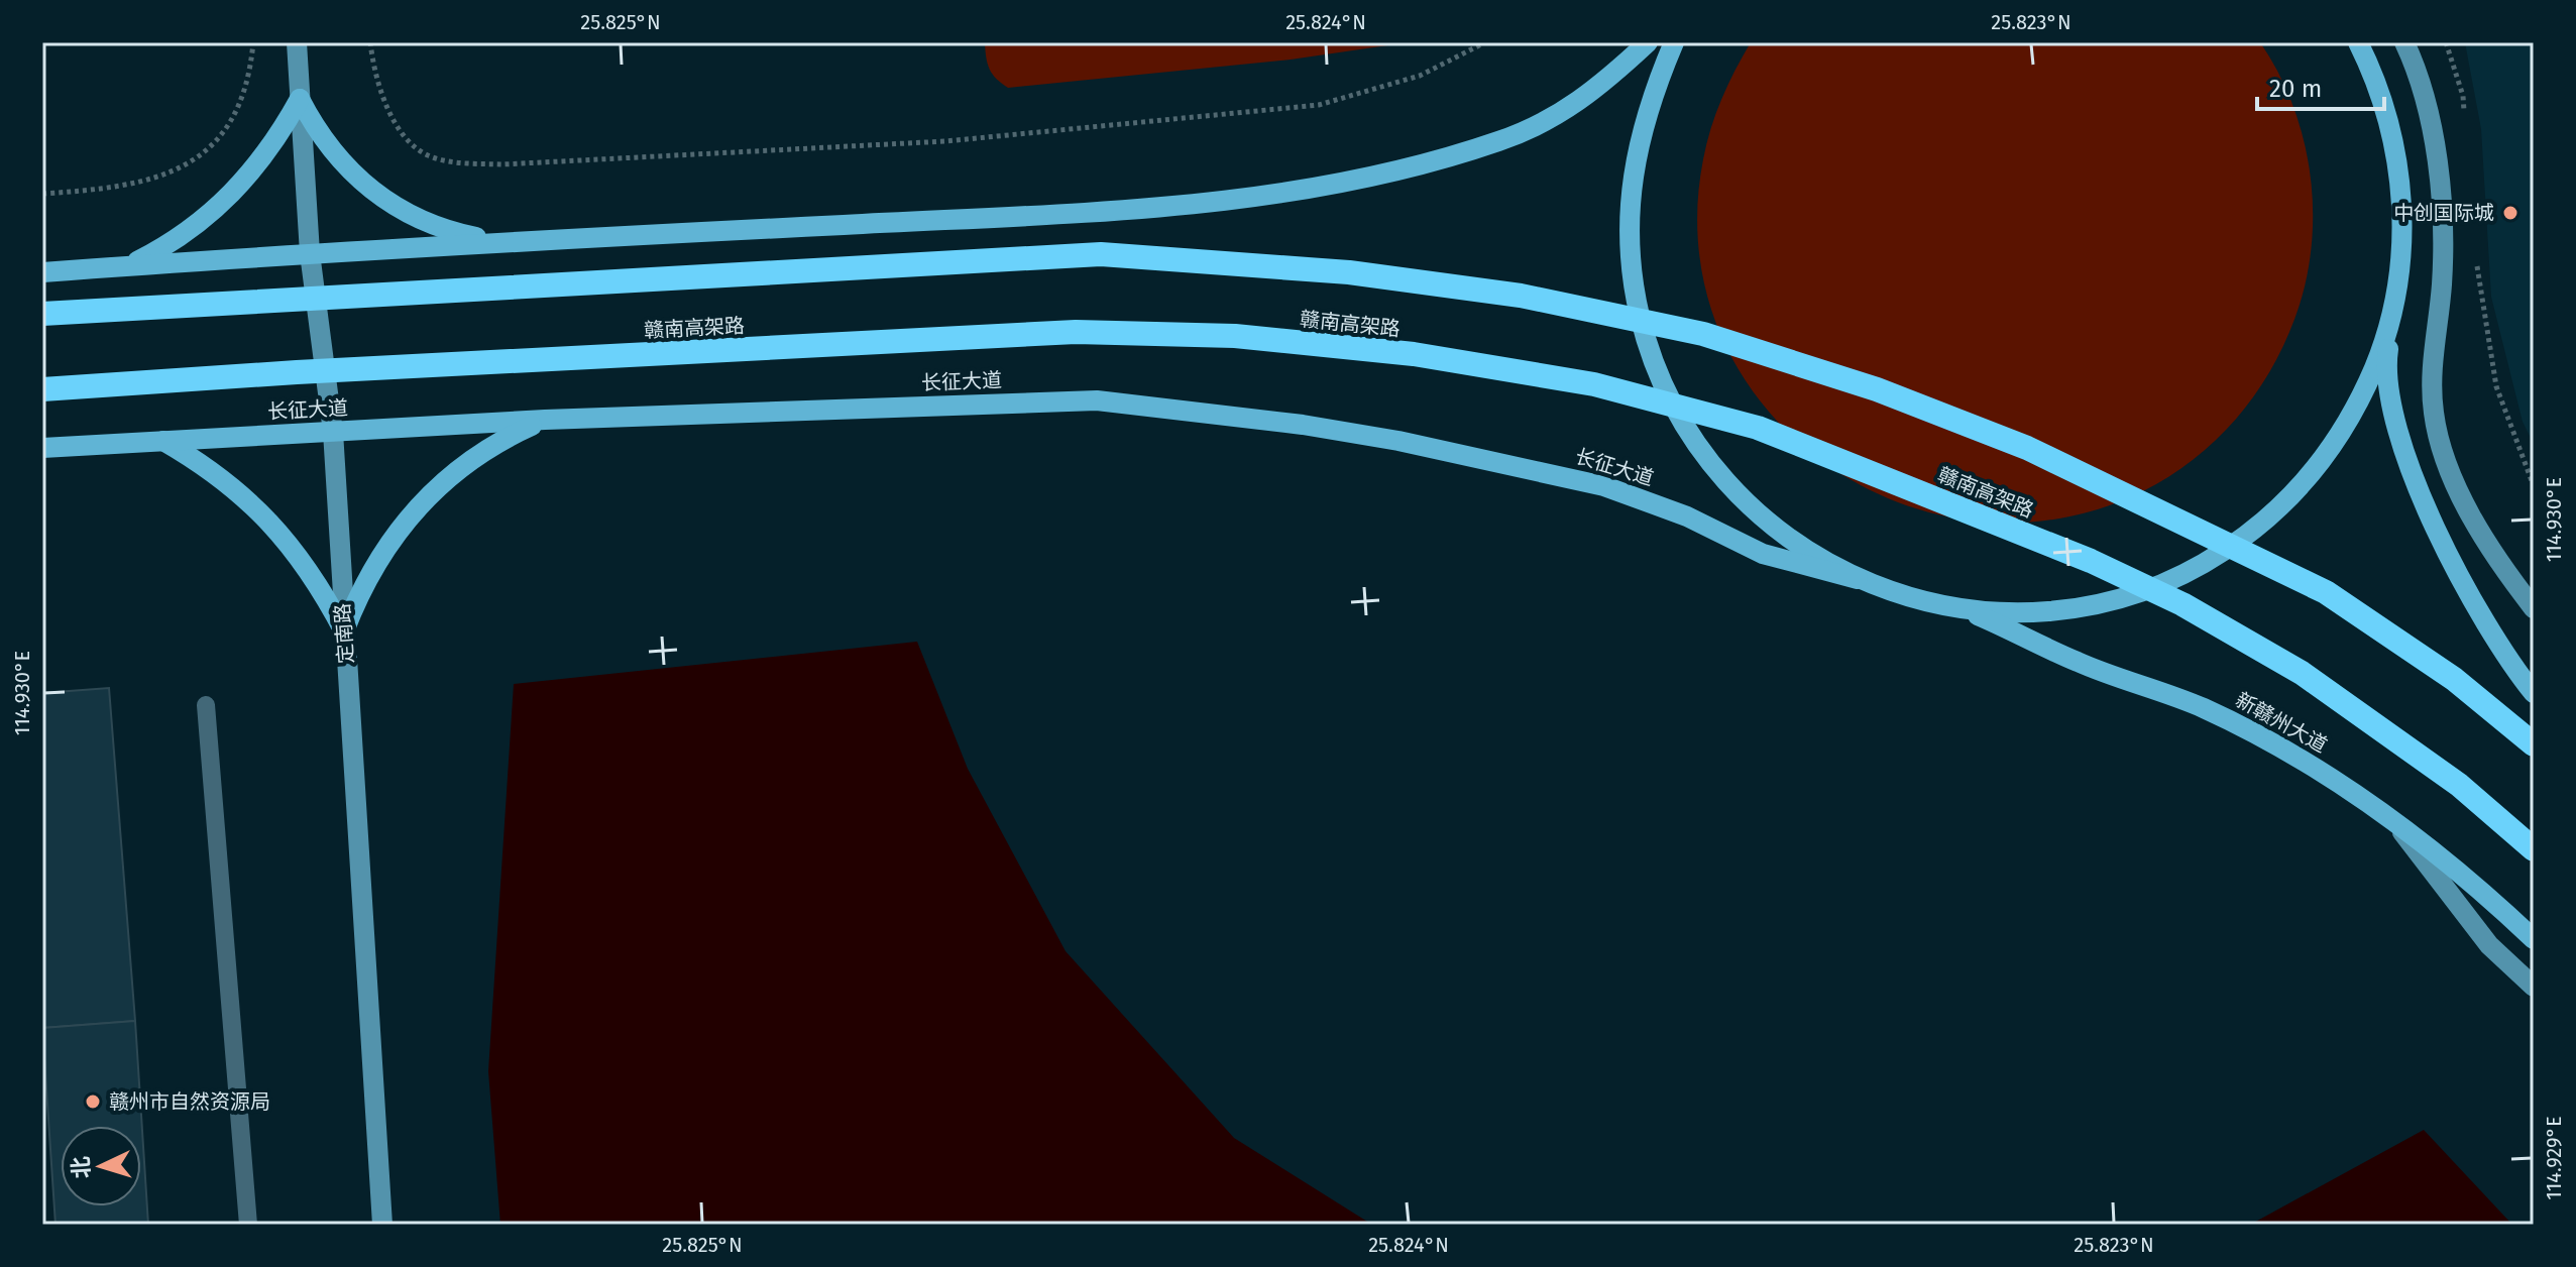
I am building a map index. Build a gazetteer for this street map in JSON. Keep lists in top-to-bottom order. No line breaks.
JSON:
{"streets":{"highway":["赣南高架路"],"main road":["长征大道","新赣州大道"],"street":["定南路"]},"crossings":[["长征大道","定南路"]],"places":["中创国际城","赣州市自然资源局"],"scale_bar":"20 m","north":"left","coordinates":["25.825°N","25.824°N","25.823°N","114.930°E","114.929°E"]}
